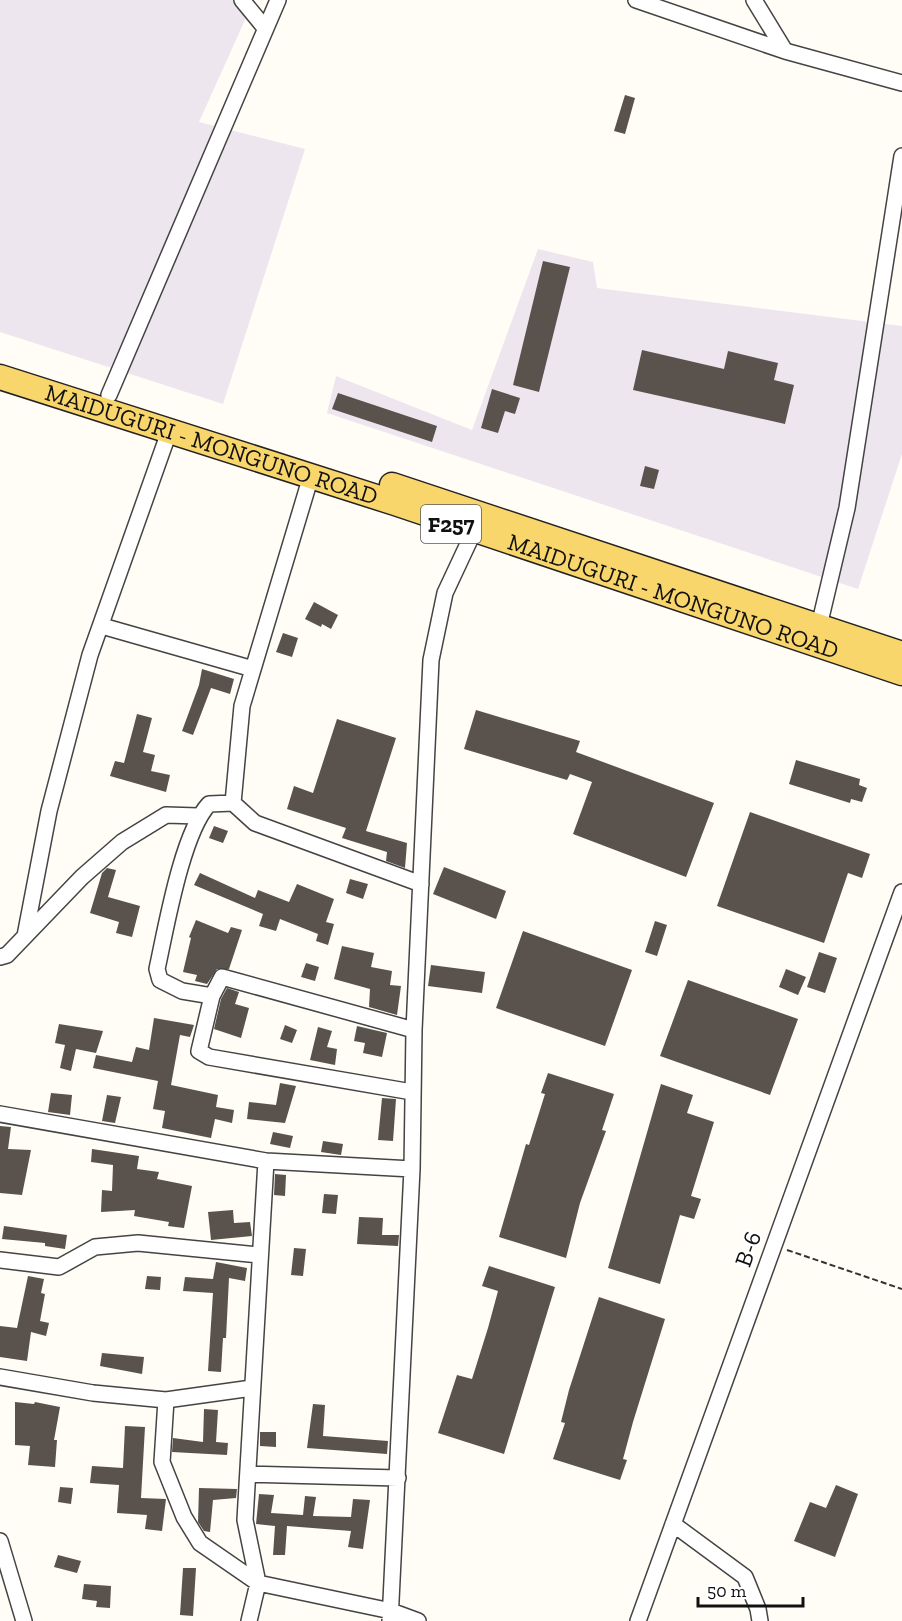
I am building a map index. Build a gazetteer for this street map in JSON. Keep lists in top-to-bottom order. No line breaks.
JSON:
{"streets":{"main road":["MAIDUGURI - MONGUNO ROAD","F257"],"street":["B-6"]},"scale_bar":"50 m"}
